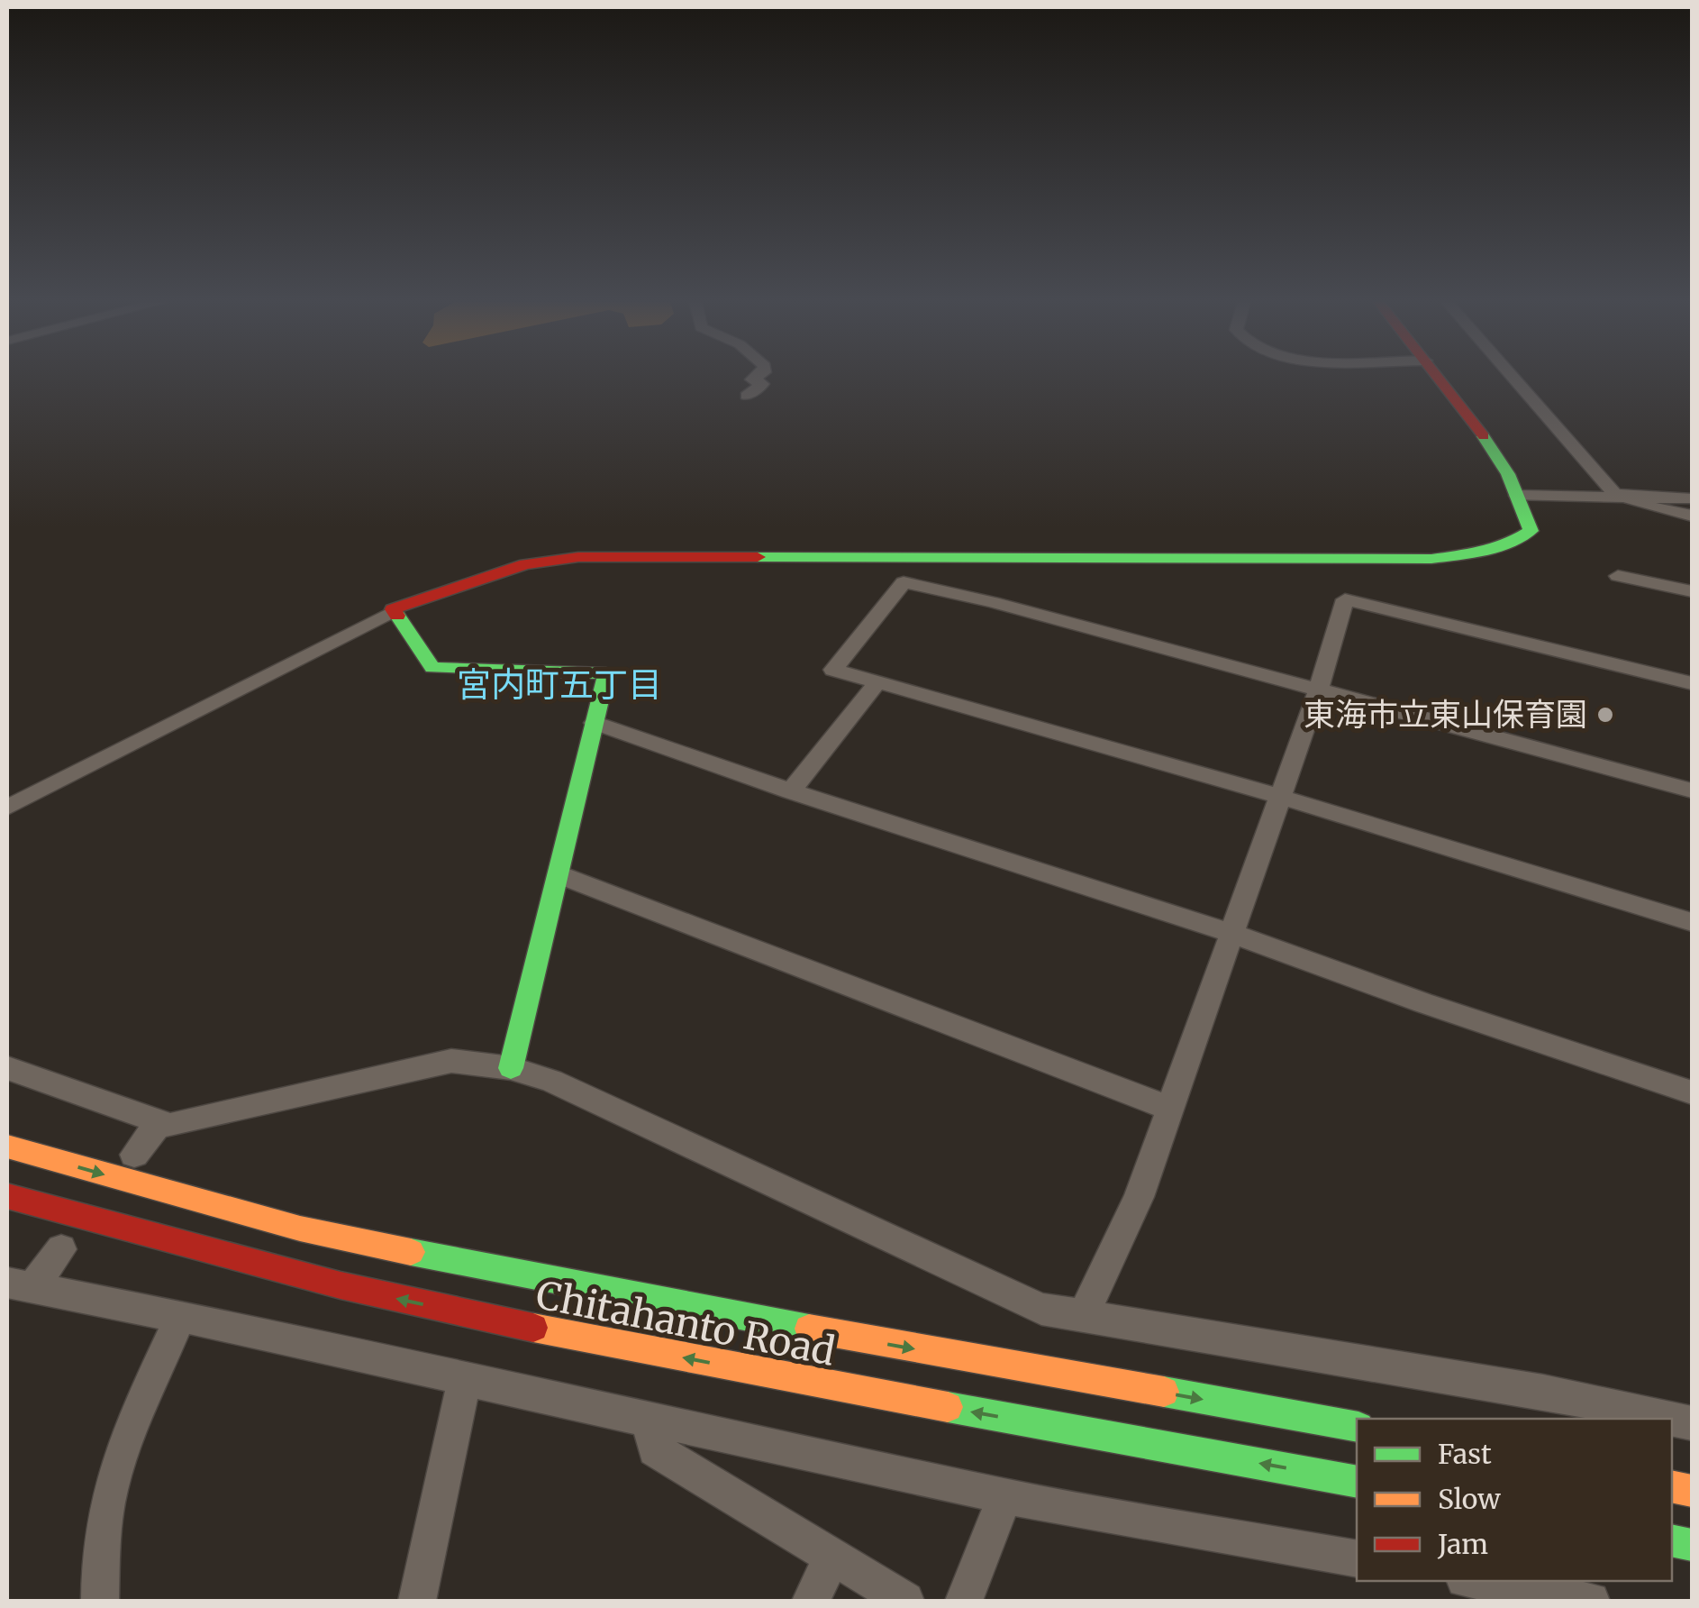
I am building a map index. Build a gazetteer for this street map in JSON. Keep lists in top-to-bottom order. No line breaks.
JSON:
{"streets":{"main road":["Chitahanto Road"]},"districts":["宮内町五丁目"],"places":["東海市立東山保育園"],"legend":["Fast","Slow","Jam"]}
